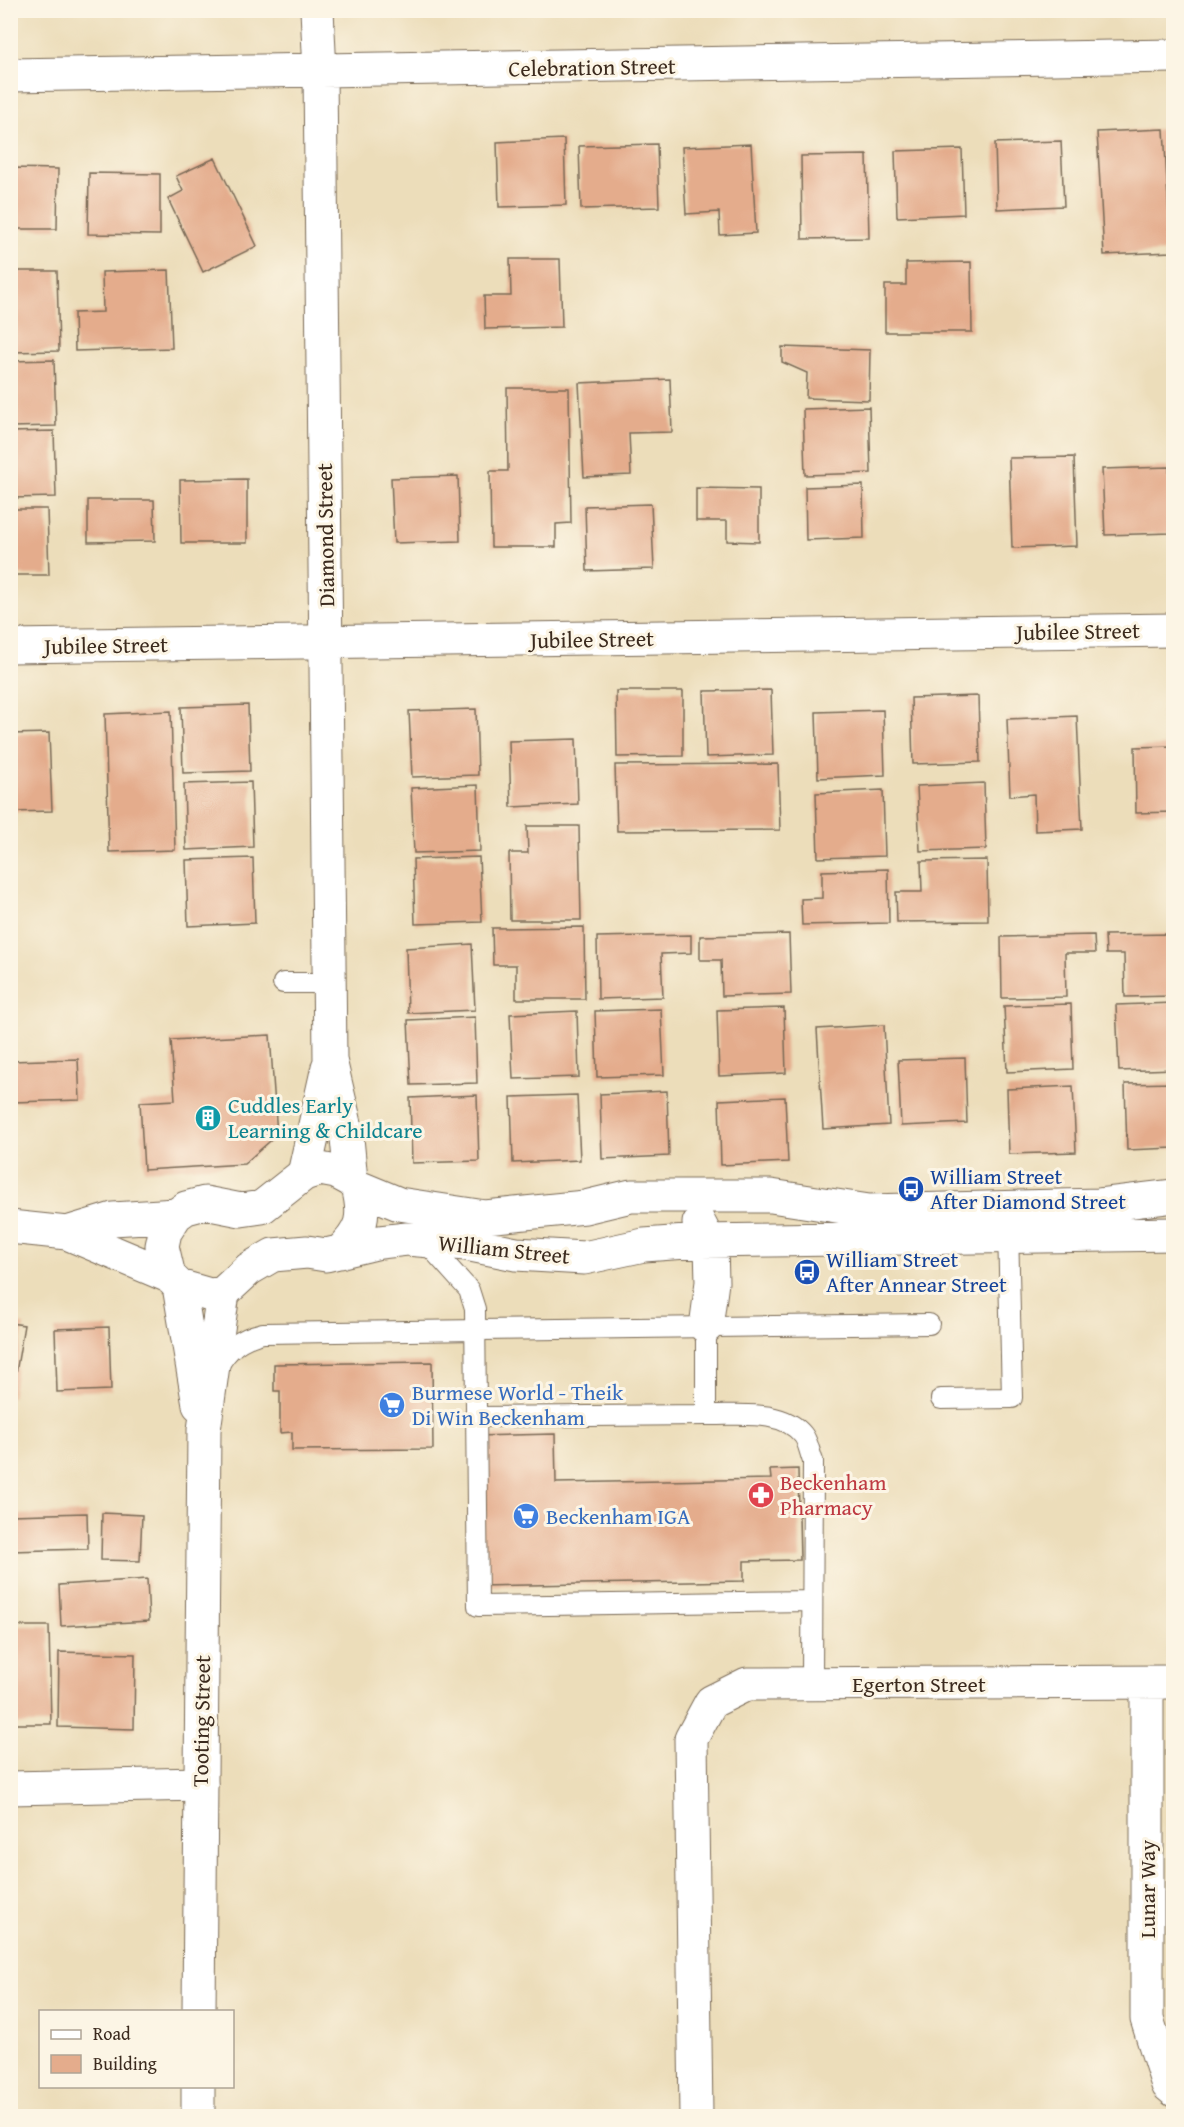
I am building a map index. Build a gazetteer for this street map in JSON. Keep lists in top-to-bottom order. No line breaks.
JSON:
{"streets":{"street":["Celebration Street","Diamond Street","Jubilee Street","William Street","Egerton Street","Tooting Street","Lunar Way"]},"crossings":[["Celebration Street","Diamond Street"],["Diamond Street","Jubilee Street"],["Diamond Street","William Street"],["William Street","Tooting Street"],["Egerton Street","Lunar Way"]],"places":{"building":["Cuddles Early Learning & Childcare"],"bus stop":["William Street After Diamond Street","William Street After Annear Street"],"supermarket":["Burmese World - Theik Di Win Beckenham","Beckenham IGA"],"pharmacy":["Beckenham Pharmacy"]},"legend":["Road","Building"]}
